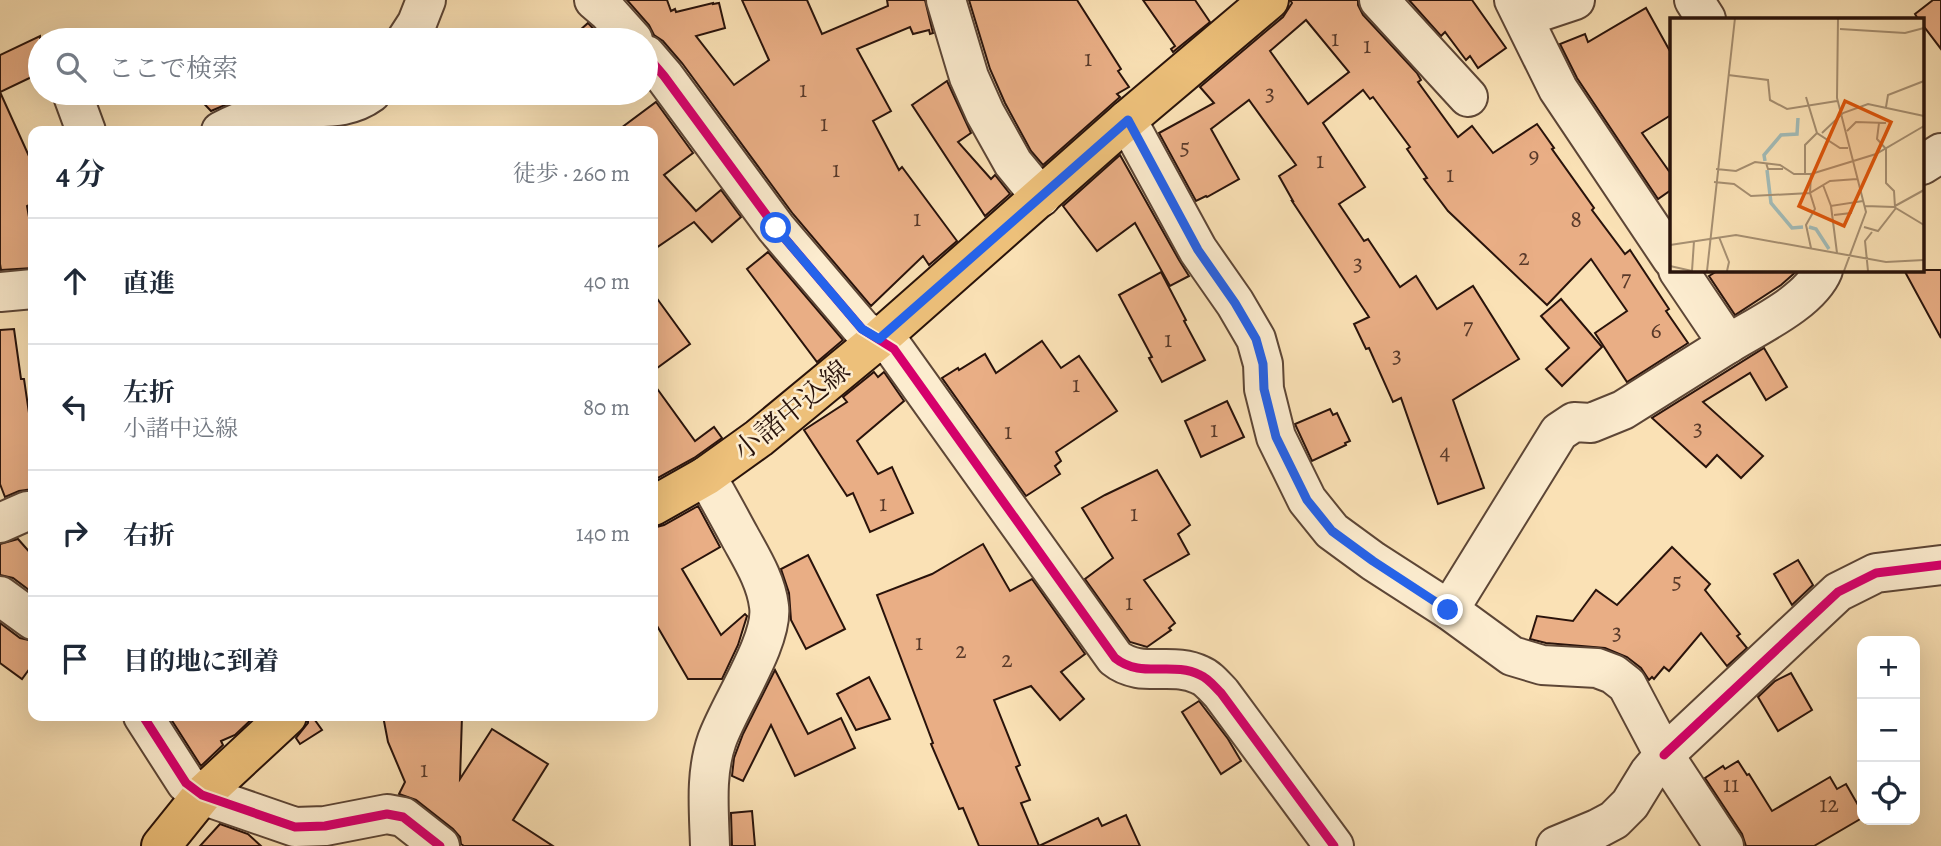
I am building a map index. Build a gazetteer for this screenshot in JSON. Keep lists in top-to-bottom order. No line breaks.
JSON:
{"streets":{"main road":["小諸中込線"]},"house_numbers":["1","1","1","1","3","1","5","9","1","1","1","1","8","2","3","7","7","6","1","3","1","3","1","1","4","1","1","5","1","3","1","2","2","1","11","12"],"page":{"search":"ここで検索","heading":["4 分","徒歩 · 260 m"],"list":[["直進","40 m"],["左折","小諸中込線","80 m"],["右折","140 m"],"目的地に到着"],"map_buttons":["+","−"]}}
